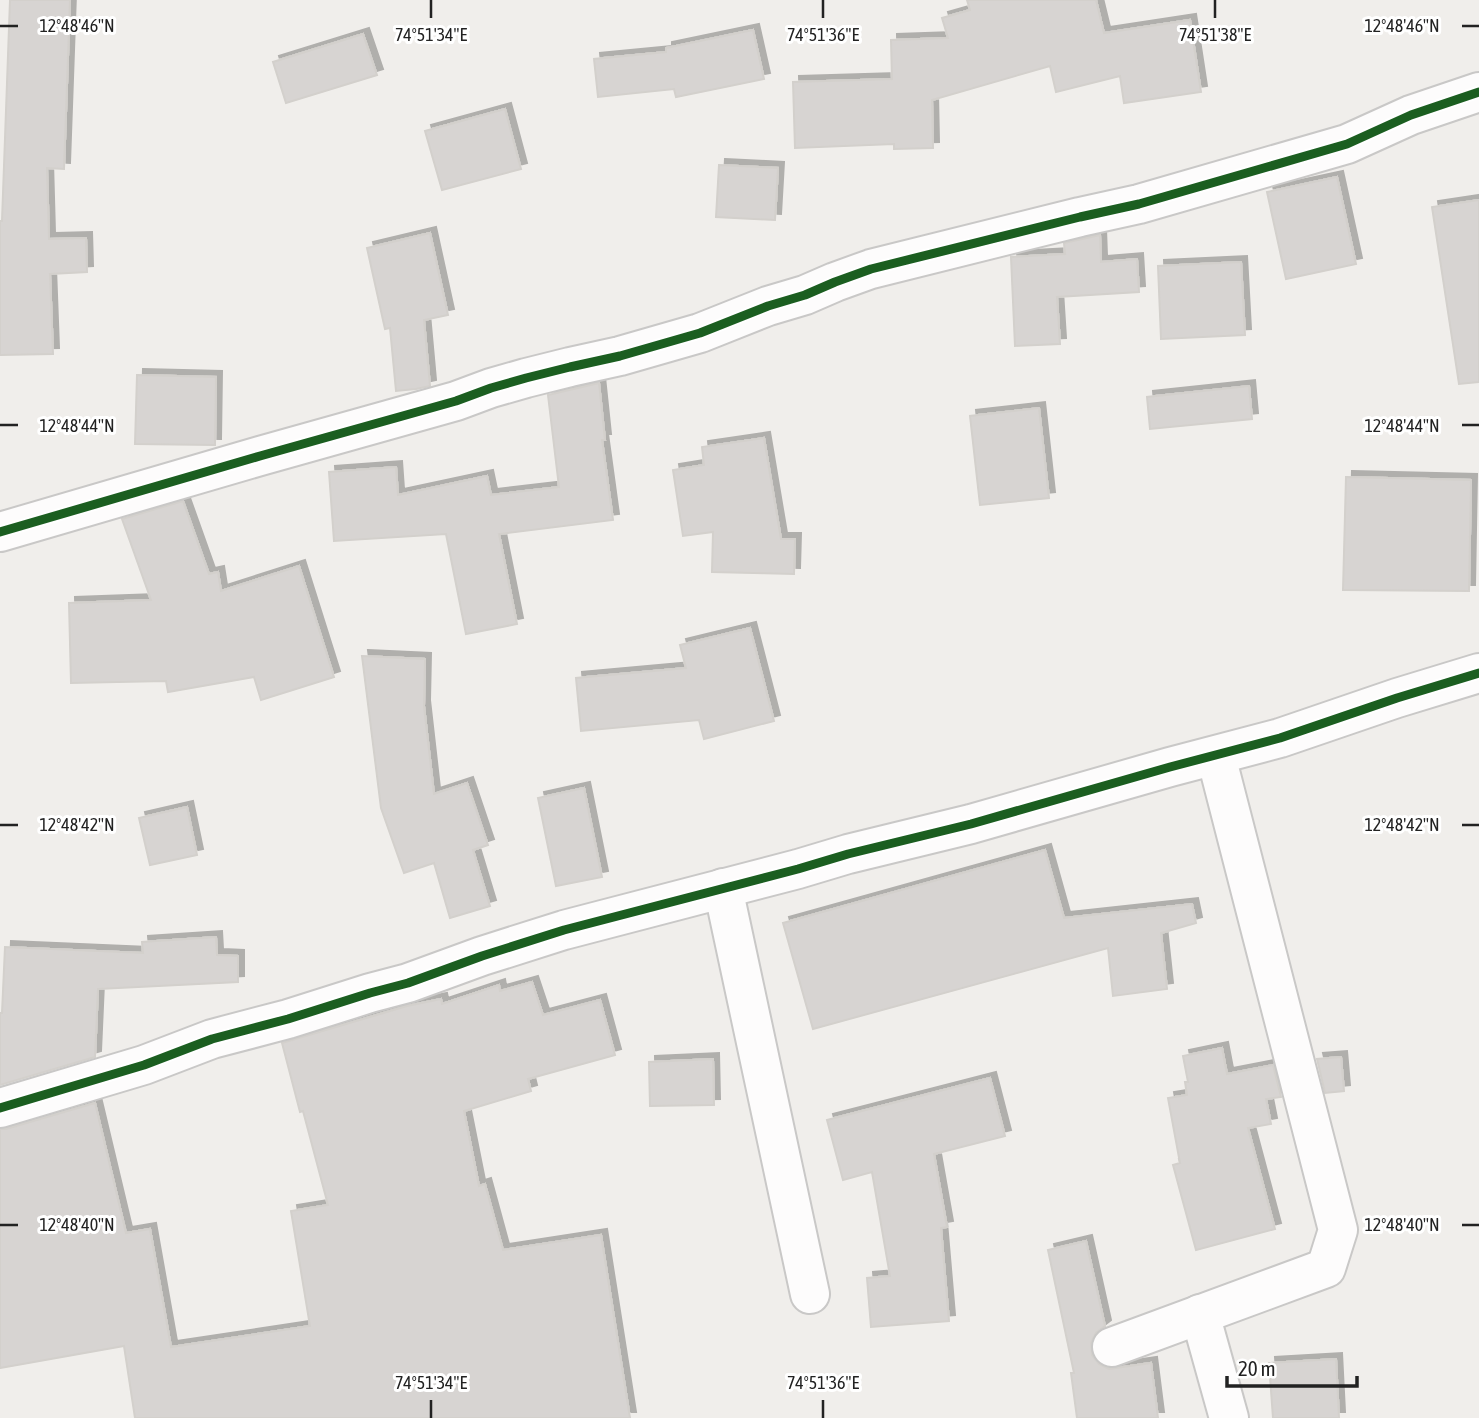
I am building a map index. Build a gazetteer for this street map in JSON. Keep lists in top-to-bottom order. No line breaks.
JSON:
{"scale_bar":"20 m","coordinates":["12°48'46\"N","74°51'34\"E","74°51'36\"E","74°51'38\"E","12°48'44\"N","12°48'42\"N","12°48'40\"N"]}
